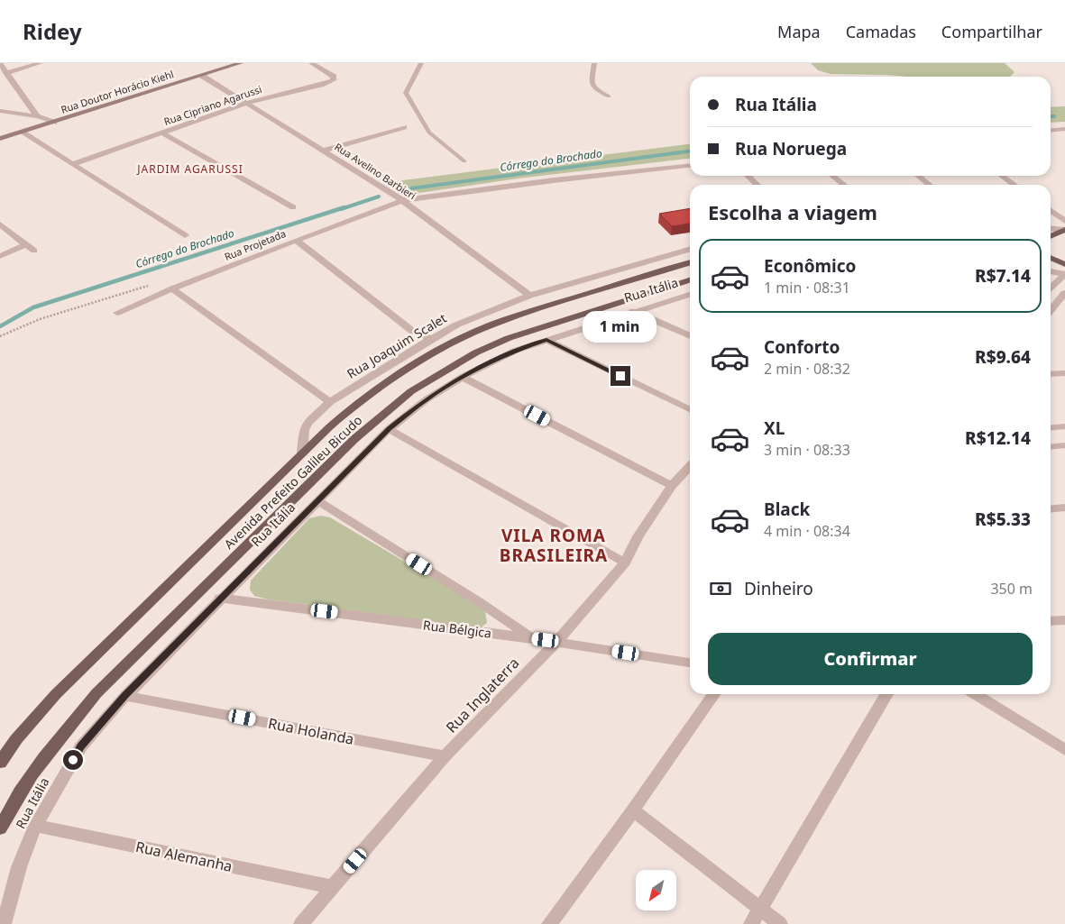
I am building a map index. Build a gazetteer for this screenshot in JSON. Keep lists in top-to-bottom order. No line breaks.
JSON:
{"streets":{"main road":["Avenida Prefeito Galileu Bicudo"],"street":["Rua Doutor Horácio Kiehl","Rua Cipriano Agarussi","Rua Avelino Barbieri","Rua Projetada","Rua Itália","Rua Joaquim Scalet","Rua Bélgica","Rua Inglaterra","Rua Holanda","Rua Alemanha"]},"crossings":[["Rua Doutor Horácio Kiehl","Rua Avelino Barbieri"],["Rua Cipriano Agarussi","Rua Avelino Barbieri"],["Rua Avelino Barbieri","Rua Projetada"],["Rua Avelino Barbieri","Rua Joaquim Scalet"],["Rua Itália","Rua Bélgica"],["Rua Itália","Rua Holanda"],["Rua Itália","Rua Alemanha"],["Rua Joaquim Scalet","Avenida Prefeito Galileu Bicudo"],["Rua Bélgica","Rua Inglaterra"],["Rua Inglaterra","Rua Holanda"],["Rua Inglaterra","Rua Alemanha"]],"districts":["JARDIM AGARUSSI","VILA ROMA BRASILEIRA"],"water":["Córrego do Brochado"],"north":"bottom left","page":{"header":"Ridey","nav":["Mapa","Camadas","Compartilhar"],"banner":["Rua Itália","Rua Noruega"],"heading":"Escolha a viagem","list":[{"name":"Econômico","note":"1 min · 08:31","value":"R$7.14"},{"name":"Conforto","note":"2 min · 08:32","value":"R$9.64"},{"name":"XL","note":"3 min · 08:33","value":"R$12.14"},{"name":"Black","note":"4 min · 08:34","value":"R$5.33"}],"bubble":"1 min","pay":["Dinheiro","350 m"],"buttons":"Confirmar"}}
